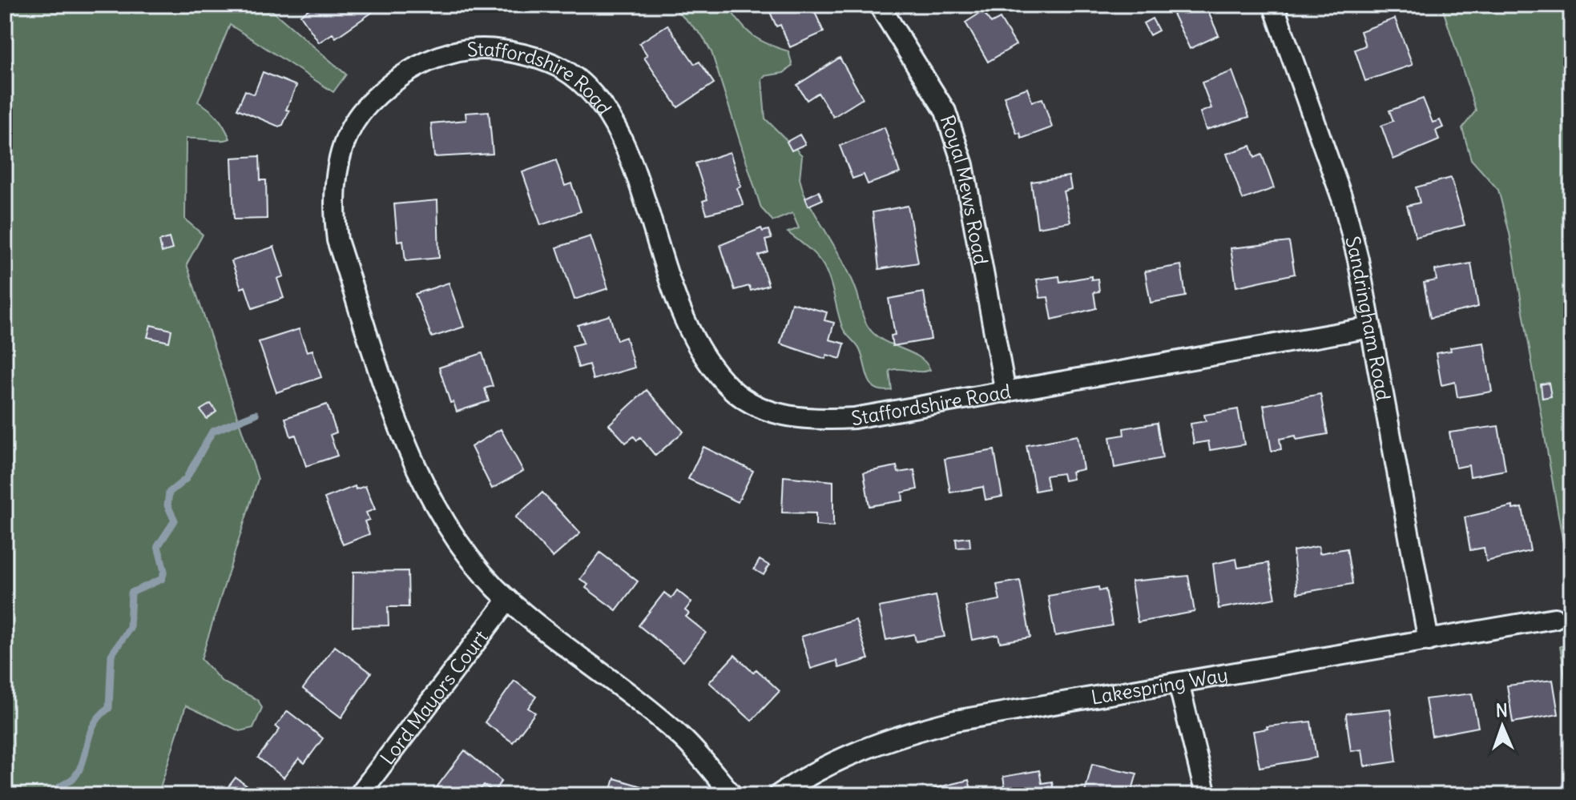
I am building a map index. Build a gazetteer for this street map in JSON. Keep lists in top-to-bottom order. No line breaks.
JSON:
{"streets":{"street":["Staffordshire Road","Royal Mews Road","Sandringham Road","Lakespring Way","Lord Mayors Court"]},"crossings":[["Staffordshire Road","Royal Mews Road"],["Staffordshire Road","Sandringham Road"],["Staffordshire Road","Lord Mayors Court"],["Sandringham Road","Lakespring Way"]],"north":"top"}
